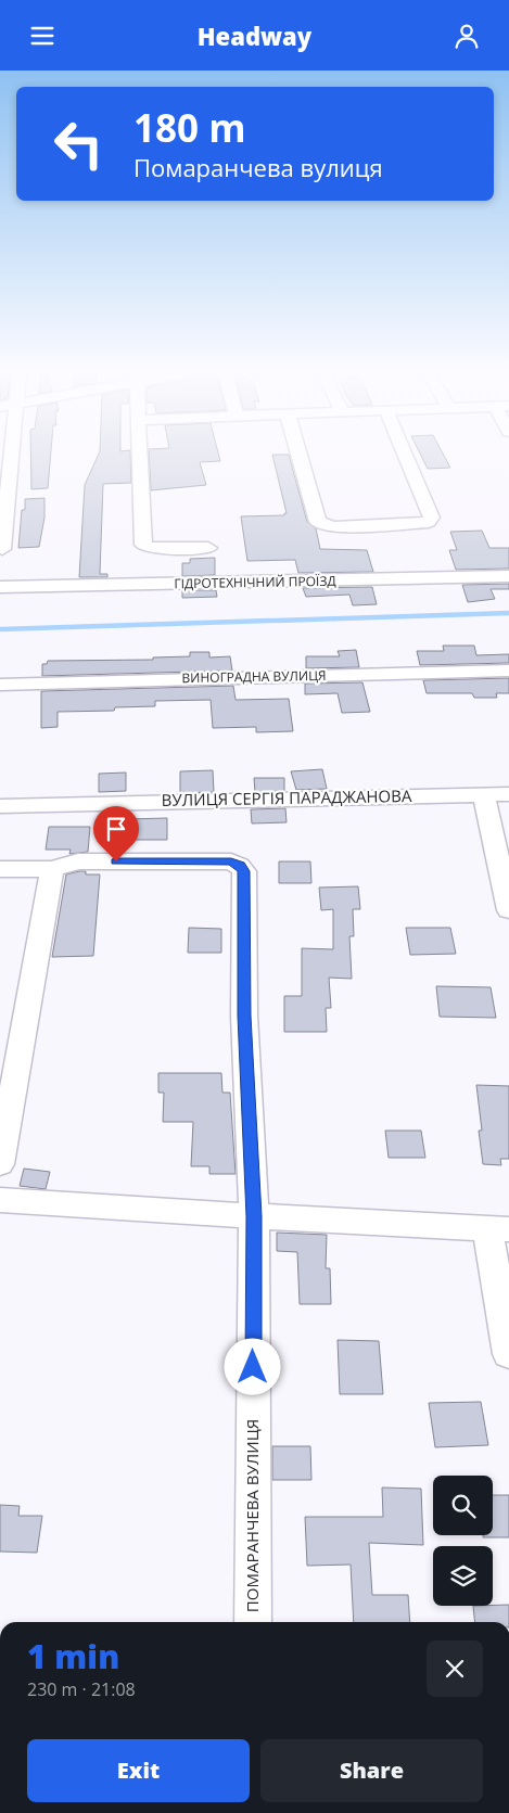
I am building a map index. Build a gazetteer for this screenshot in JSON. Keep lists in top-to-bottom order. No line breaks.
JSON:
{"streets":{"street":["ГІДРОТЕХНІЧНИЙ ПРОЇЗД","ВИНОГРАДНА ВУЛИЦЯ","ВУЛИЦЯ СЕРГІЯ ПАРАДЖАНОВА","ПОМАРАНЧЕВА ВУЛИЦЯ"]},"page":{"header":"Headway","turn":["180 m","Помаранчева вулиця"],"heading":["1 min","230 m · 21:08"],"buttons":["Exit","Share"]}}
